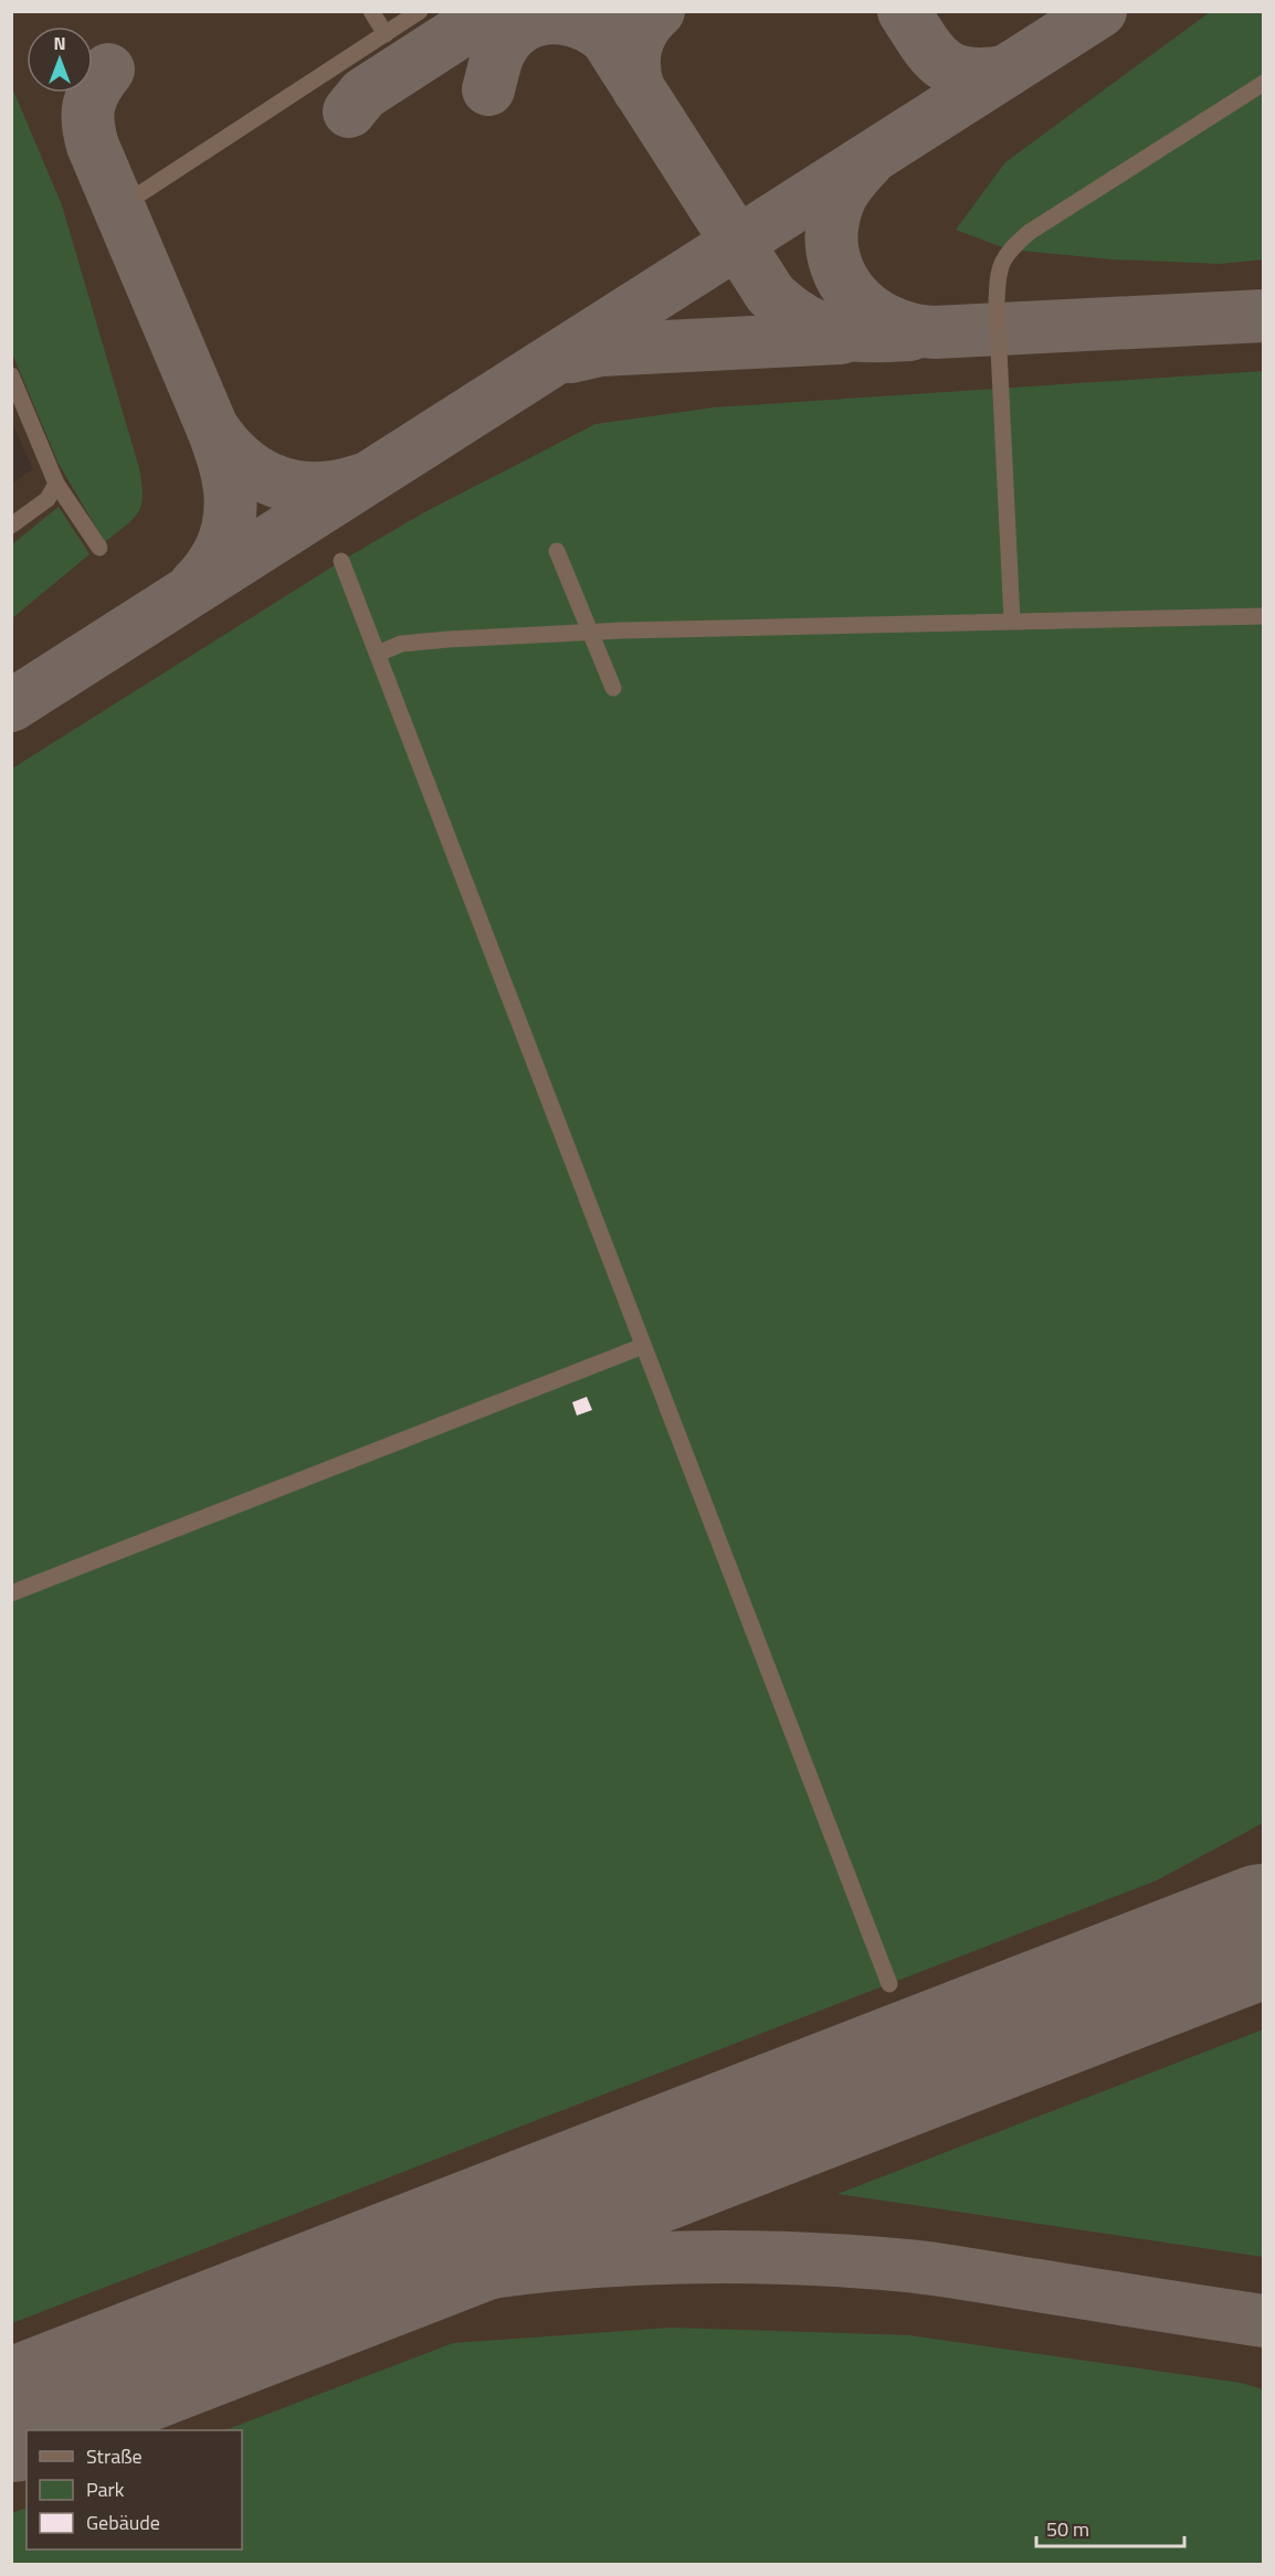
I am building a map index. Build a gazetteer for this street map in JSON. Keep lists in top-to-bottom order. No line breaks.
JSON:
{"legend":["Straße","Park","Gebäude"],"scale_bar":"50 m","north":"top"}
